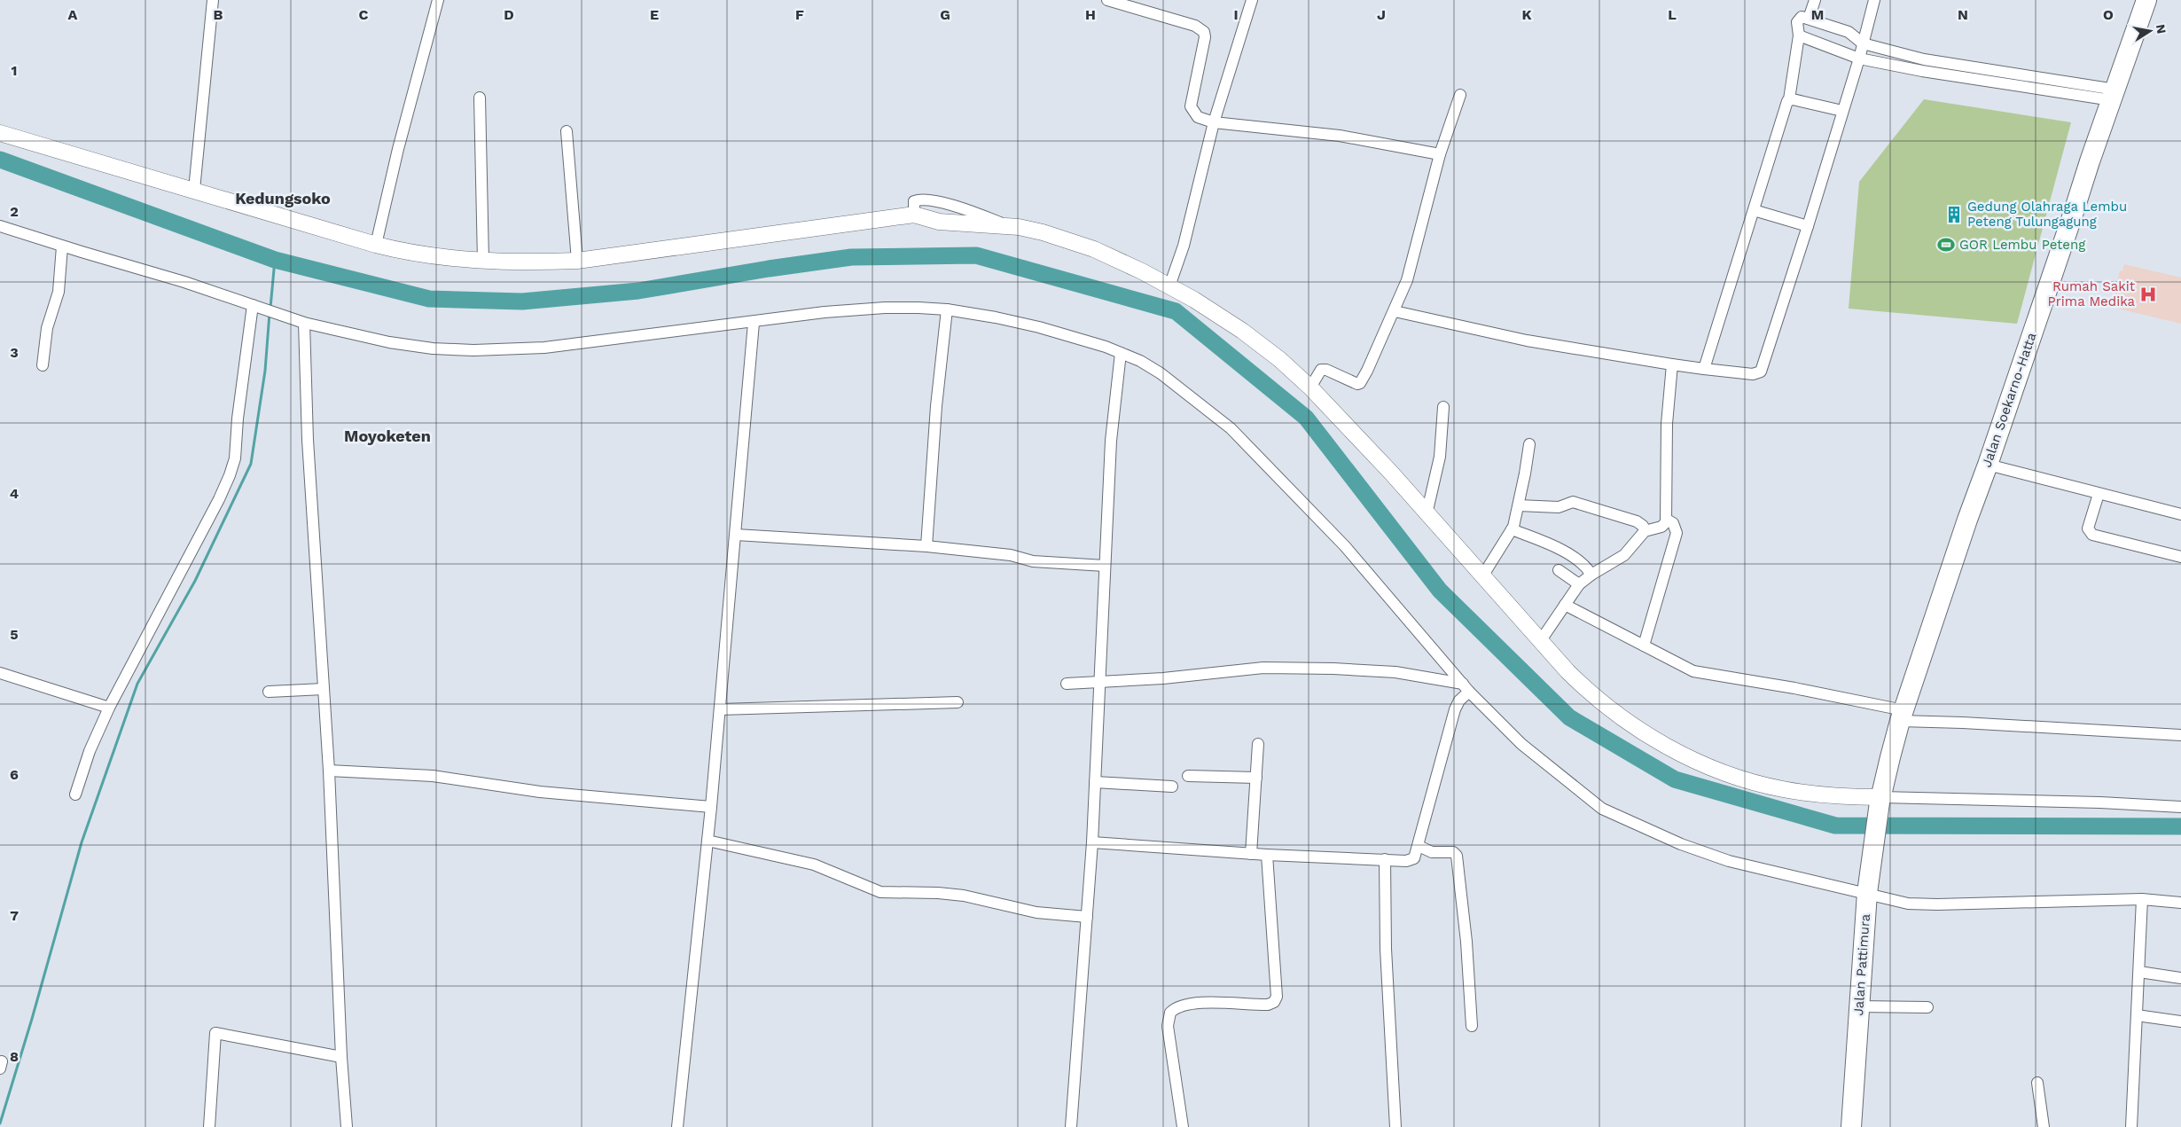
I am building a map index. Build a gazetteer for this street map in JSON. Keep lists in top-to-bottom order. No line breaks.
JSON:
{"streets":{"highway":["Jalan Soekarno-Hatta","Jalan Pattimura"]},"crossings":[["Jalan Soekarno-Hatta","Jalan Pattimura"]],"districts":["Kedungsoko","Moyoketen"],"places":{"building":["Gedung Olahraga Lembu Peteng Tulungagung"],"sports":["GOR Lembu Peteng"],"hospital":["Rumah Sakit Prima Medika"]},"north":"right","grid":{"columns":["A","B","C","D","E","F","G","H","I","J","K","L","M","N","O"],"rows":["1","2","3","4","5","6","7","8"]}}
